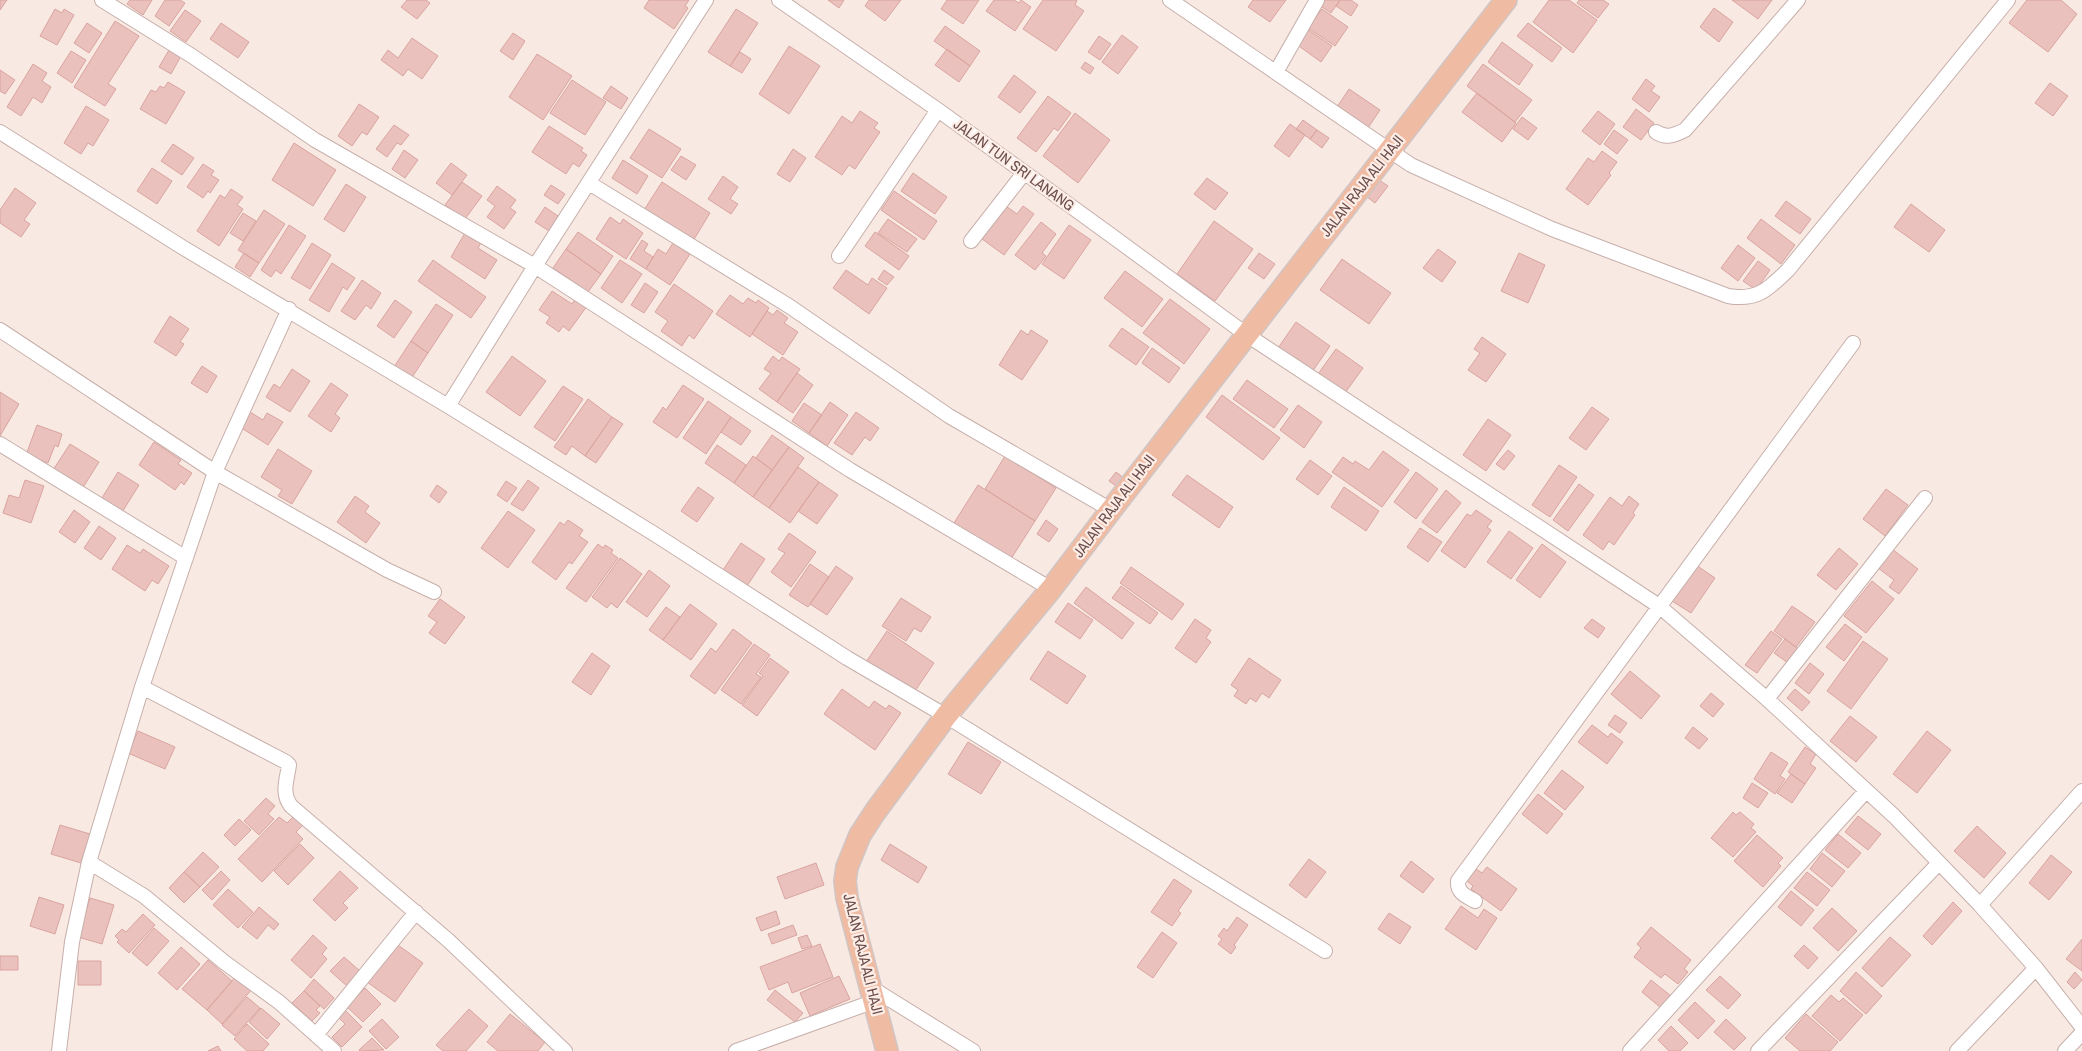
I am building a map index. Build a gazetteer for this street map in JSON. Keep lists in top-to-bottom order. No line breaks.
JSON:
{"streets":{"main road":["JALAN RAJA ALI HAJI"],"street":["JALAN TUN SRI LANANG"]},"crossings":[["JALAN TUN SRI LANANG","JALAN RAJA ALI HAJI"]]}
